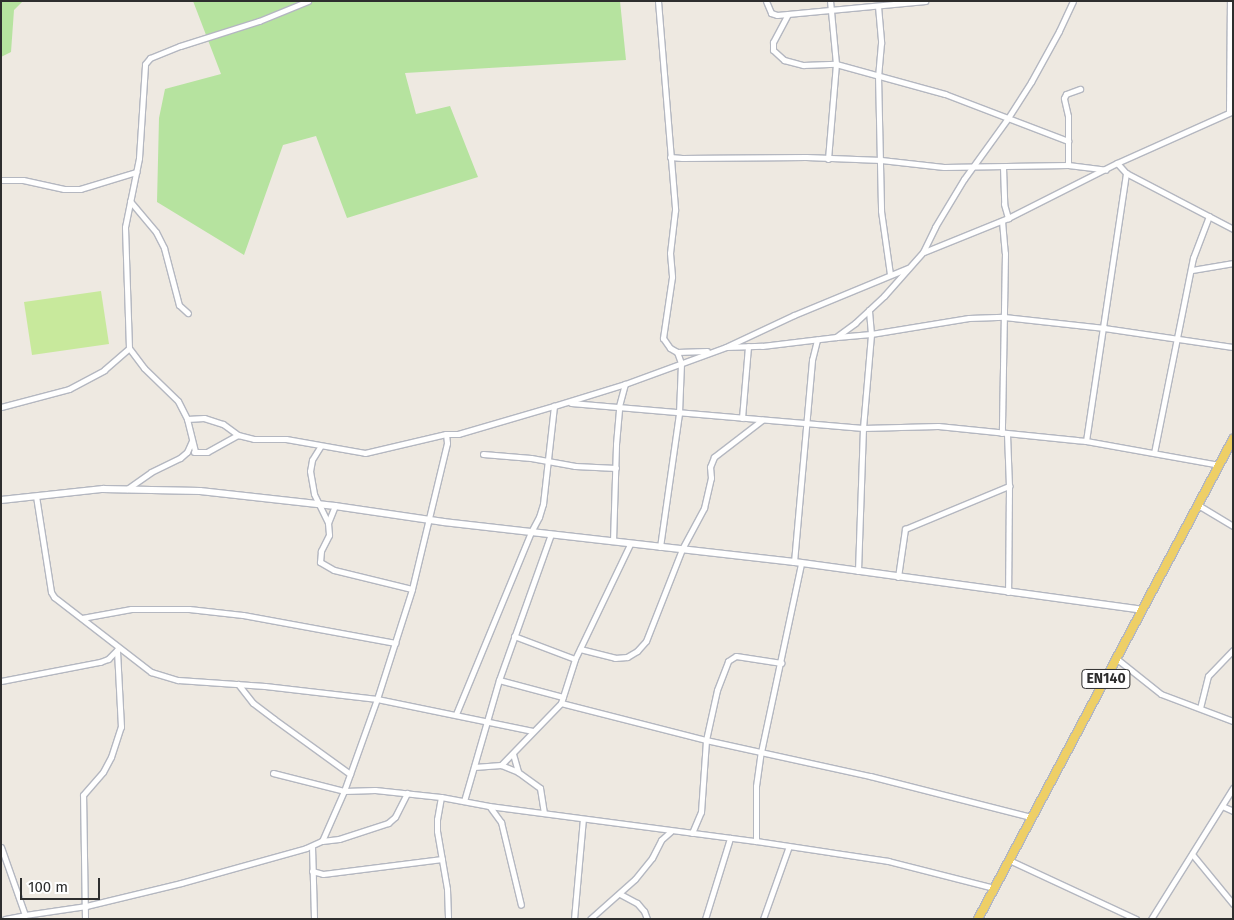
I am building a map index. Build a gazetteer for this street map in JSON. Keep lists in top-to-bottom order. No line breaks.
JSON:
{"streets":{"main road":["EN140"]},"scale_bar":"100 m"}
